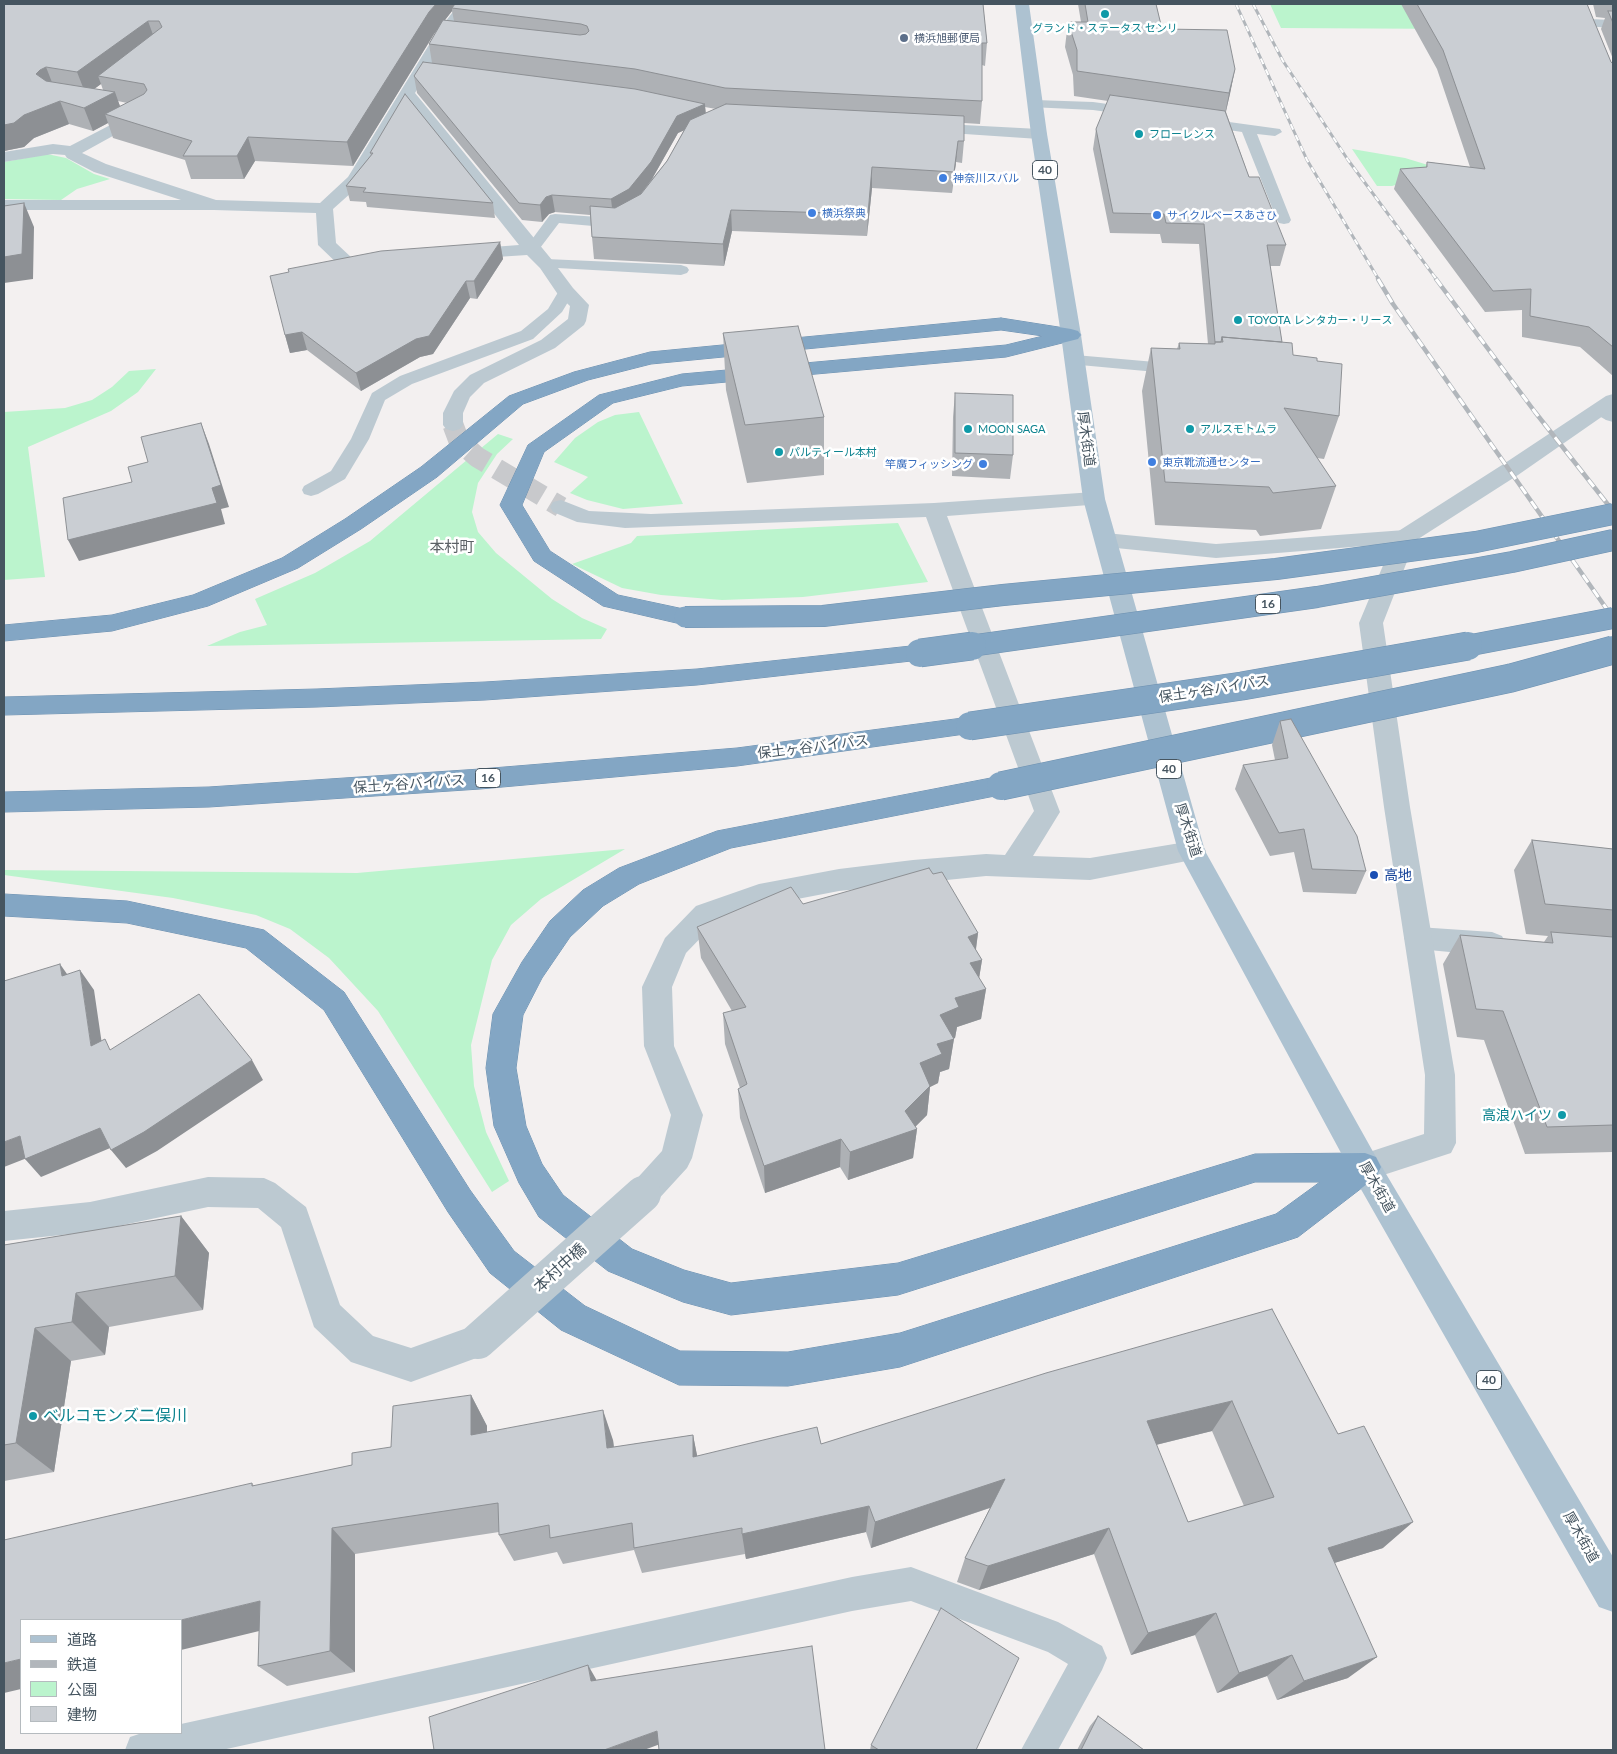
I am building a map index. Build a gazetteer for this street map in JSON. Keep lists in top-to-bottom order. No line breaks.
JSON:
{"streets":{"highway":["16","保土ヶ谷バイパス"],"main road":["40","厚木街道"],"street":["本村中橋"]},"crossings":[["厚木街道","本村中橋"]],"districts":["本村町"],"places":["グランド・ステータス センリ","横浜旭郵便局","フローレンス","神奈川スバル","横浜祭典","サイクルベースあさひ","TOYOTA レンタカー・リース","MOON SAGA","アルスモトムラ","パルティール本村","東京靴流通センター","竿廣フィッシング","高地","高浪ハイツ","ベルコモンズ二俣川"],"legend":["道路","鉄道","公園","建物"]}
